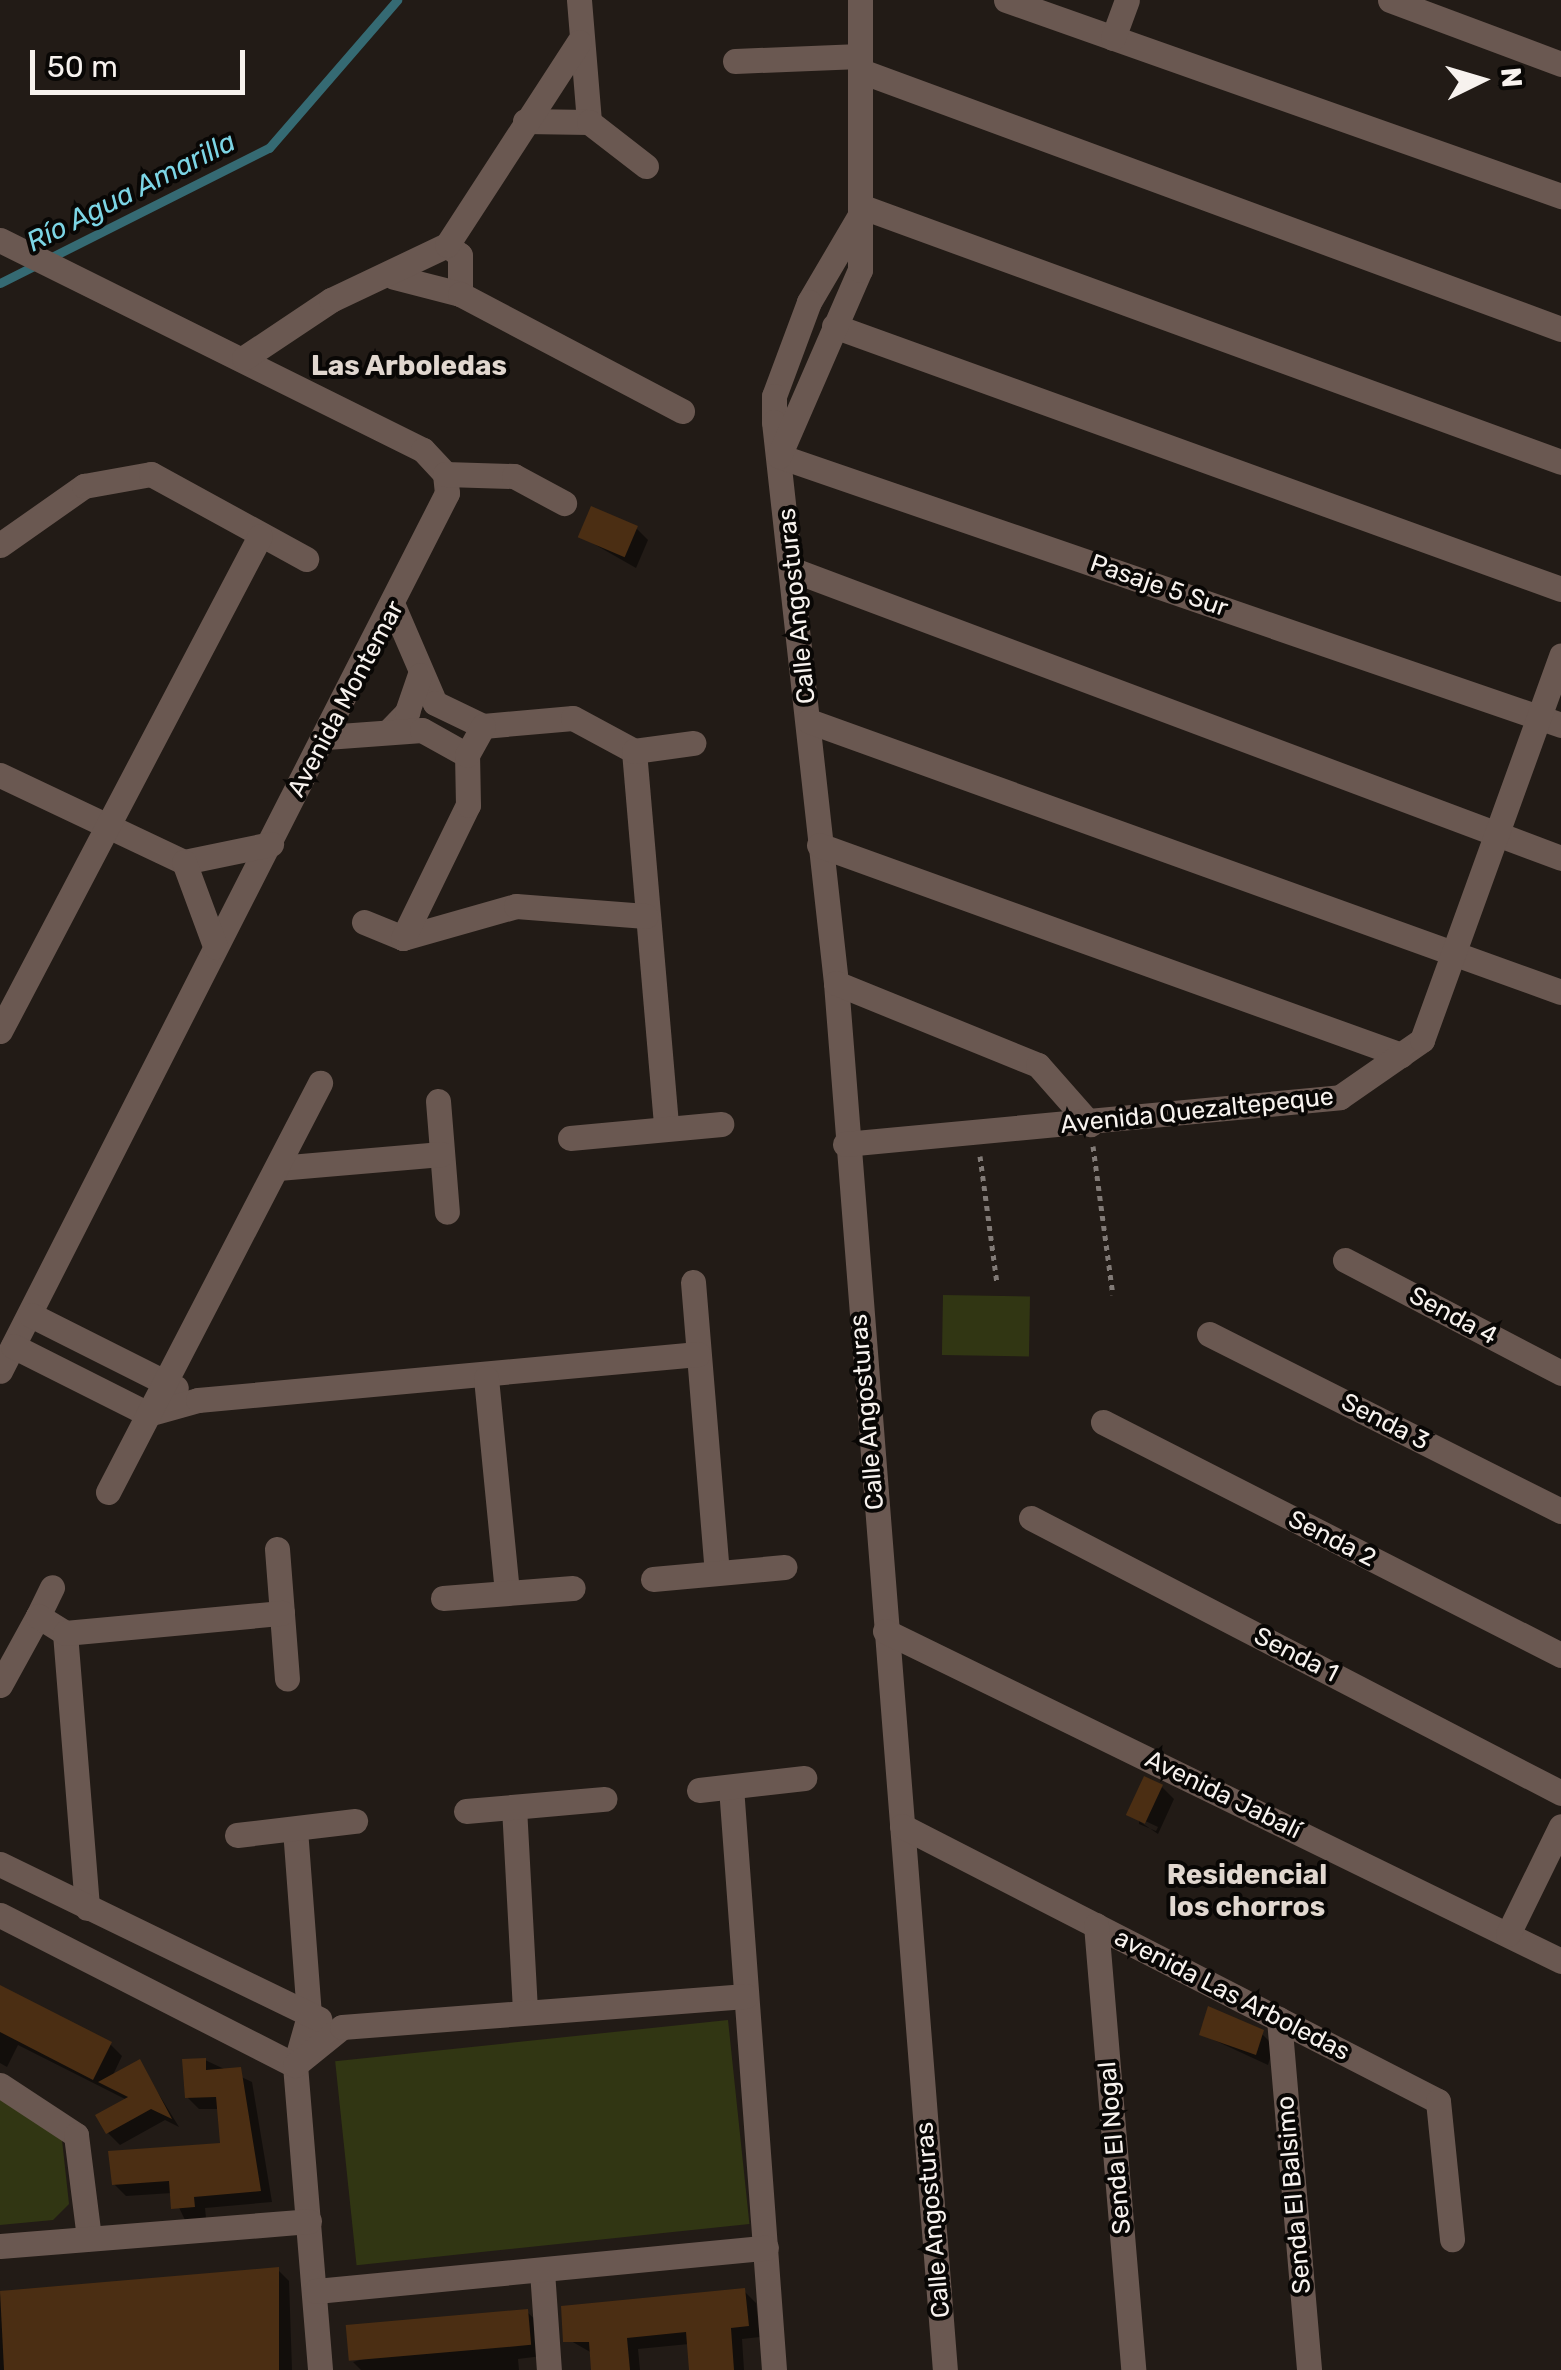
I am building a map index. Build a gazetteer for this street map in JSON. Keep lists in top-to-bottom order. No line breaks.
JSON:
{"streets":{"street":["Pasaje 5 Sur","Calle Angosturas","Avenida Montemar","Avenida Quezaltepeque","Senda 4","Senda 3","Senda 2","Senda 1","Avenida Jabalí","avenida Las Arboledas","Senda El Nogal","Senda El Balsimo"]},"crossings":[["Pasaje 5 Sur","Calle Angosturas"],["Pasaje 5 Sur","Avenida Quezaltepeque"],["Calle Angosturas","Avenida Quezaltepeque"],["Calle Angosturas","Avenida Jabalí"],["Calle Angosturas","avenida Las Arboledas"],["avenida Las Arboledas","Senda El Nogal"],["avenida Las Arboledas","Senda El Balsimo"]],"districts":["Las Arboledas","Residencial los chorros"],"water":["Río Agua Amarilla"],"scale_bar":"50 m","north":"right"}
